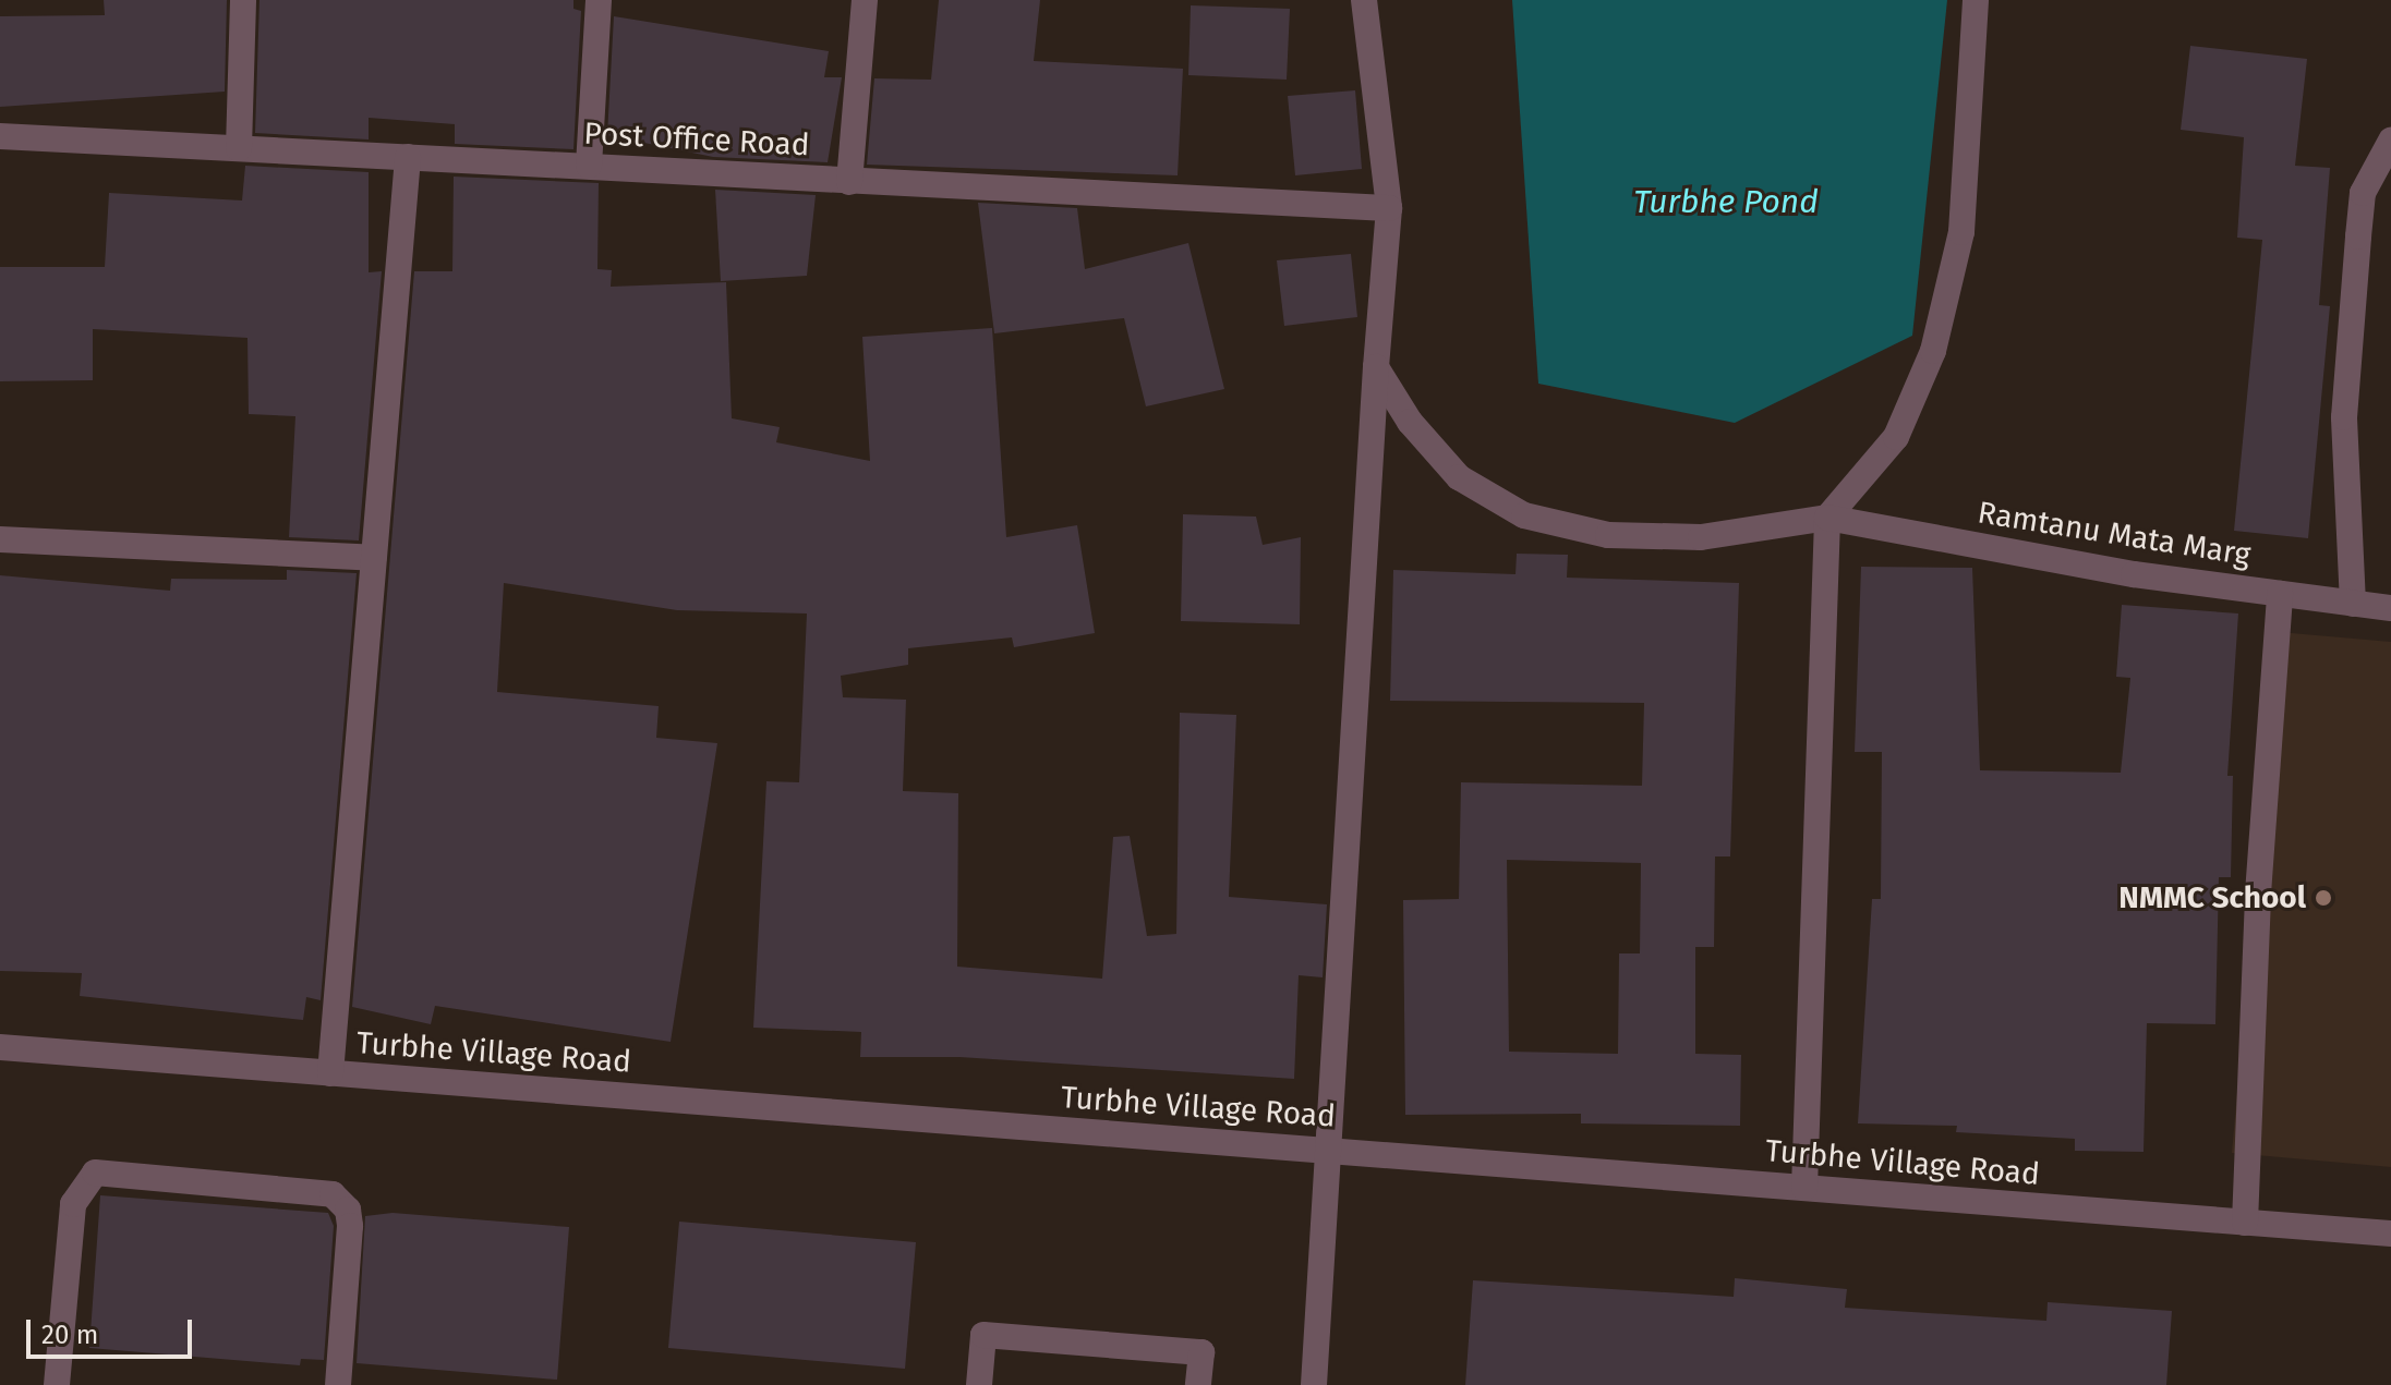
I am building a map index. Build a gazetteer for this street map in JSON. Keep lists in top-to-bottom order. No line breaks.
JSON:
{"streets":{"street":["Post Office Road","Ramtanu Mata Marg","Turbhe Village Road"]},"water":["Turbhe Pond"],"places":["NMMC School"],"scale_bar":"20 m"}
